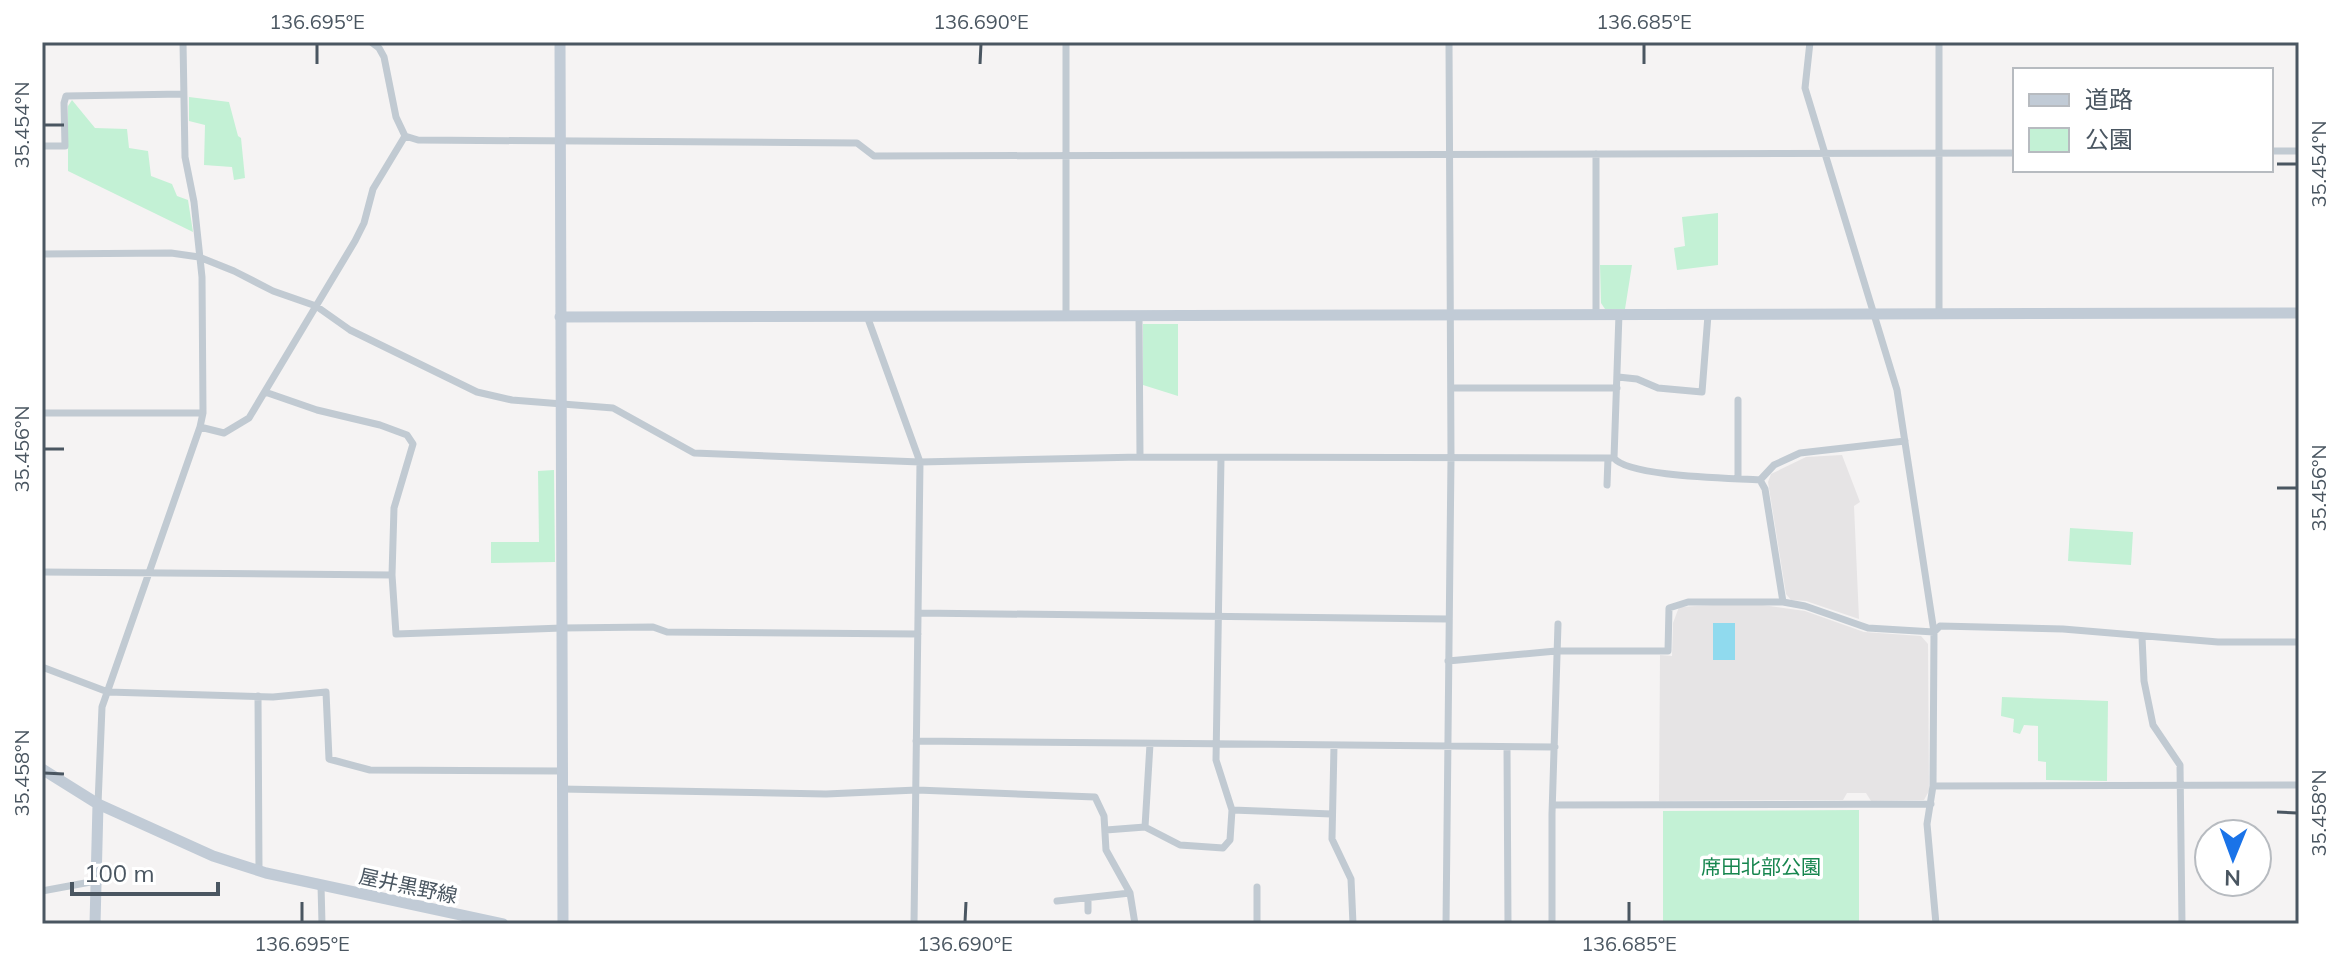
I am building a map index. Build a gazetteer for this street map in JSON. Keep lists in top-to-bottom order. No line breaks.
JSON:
{"streets":{"street":["屋井黒野線"]},"parks":["席田北部公園"],"legend":["道路","公園"],"scale_bar":"100 m","north":"bottom","coordinates":["136.695°E","136.690°E","136.685°E","35.454°N","35.456°N","35.458°N"]}
